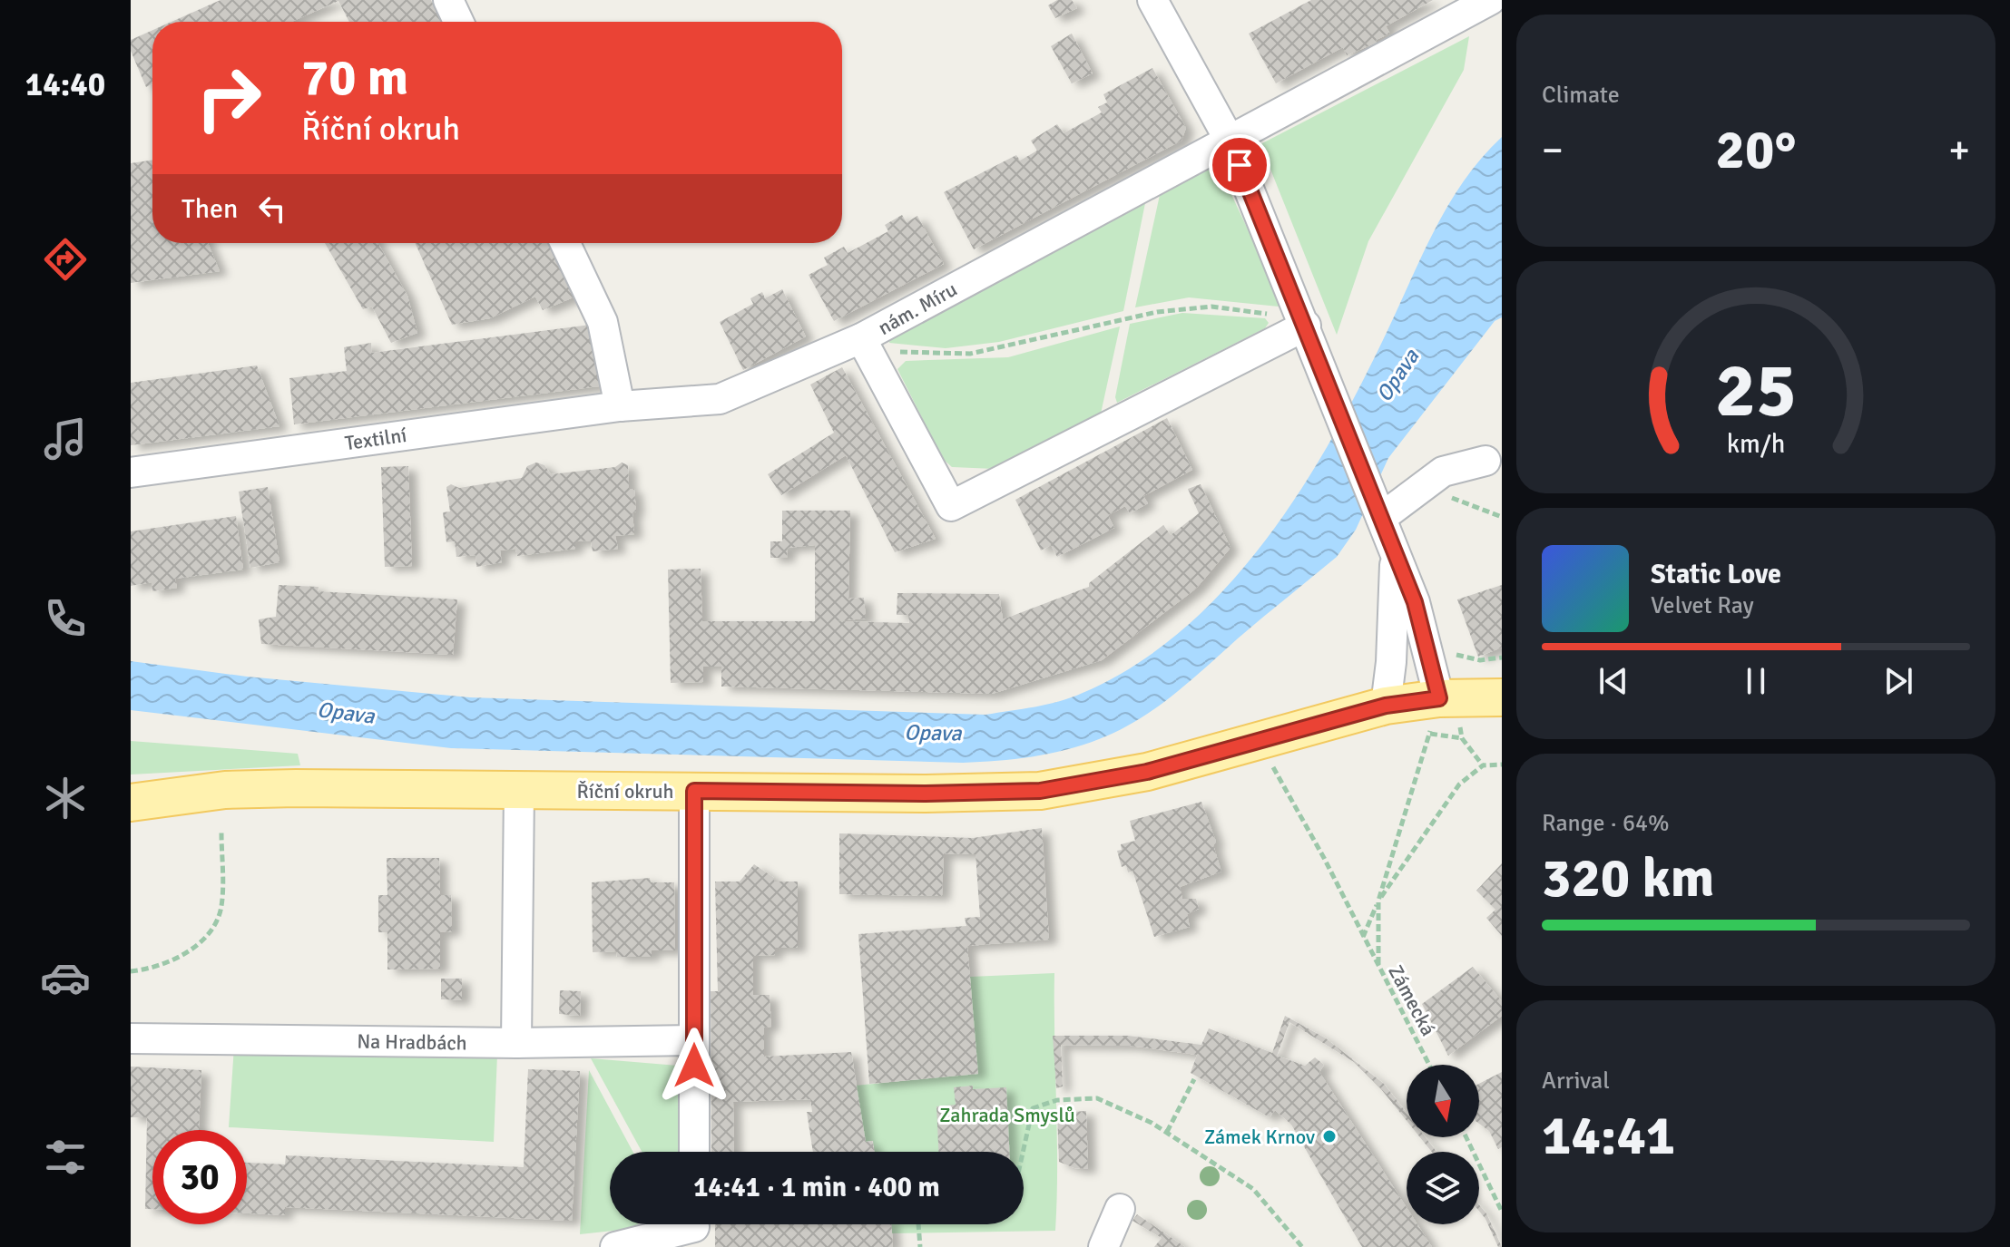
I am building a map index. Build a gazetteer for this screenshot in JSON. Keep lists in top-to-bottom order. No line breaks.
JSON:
{"streets":{"main road":["Říční okruh"],"street":["nám. Míru","Textilní","Na Hradbách"],"path":["Zámecká"]},"crossings":[["nám. Míru","Textilní"]],"water":["Opava"],"parks":["Zahrada Smyslů"],"places":["Zámek Krnov"],"north":"bottom","page":{"tabs":"14:40","tile":["Climate",["Range · 64%","320 km"],["Arrival","14:41"]],"turn":["70 m","Říční okruh"],"heat":["−","20°","+"],"then":"Then","song":["Static Love","Velvet Ray"],"limit":"30","trip":"14:41 · 1 min · 400 m","gauge":["25","km/h"]}}
